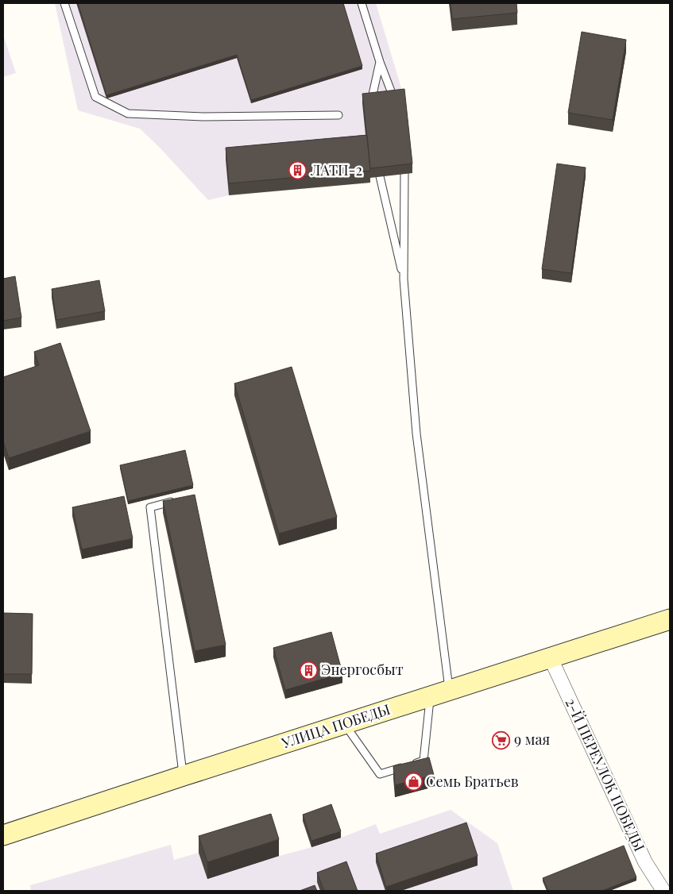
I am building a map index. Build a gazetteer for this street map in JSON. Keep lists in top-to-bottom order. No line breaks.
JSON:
{"streets":{"main road":["УЛИЦА ПОБЕДЫ"],"street":["2-Й ПЕРЕУЛОК ПОБЕДЫ"]},"crossings":[["УЛИЦА ПОБЕДЫ","2-Й ПЕРЕУЛОК ПОБЕДЫ"]],"places":{"building":["ЛАТП-2","Энергосбыт"],"supermarket":["9 мая"],"shop":["Семь Братьев"]}}
